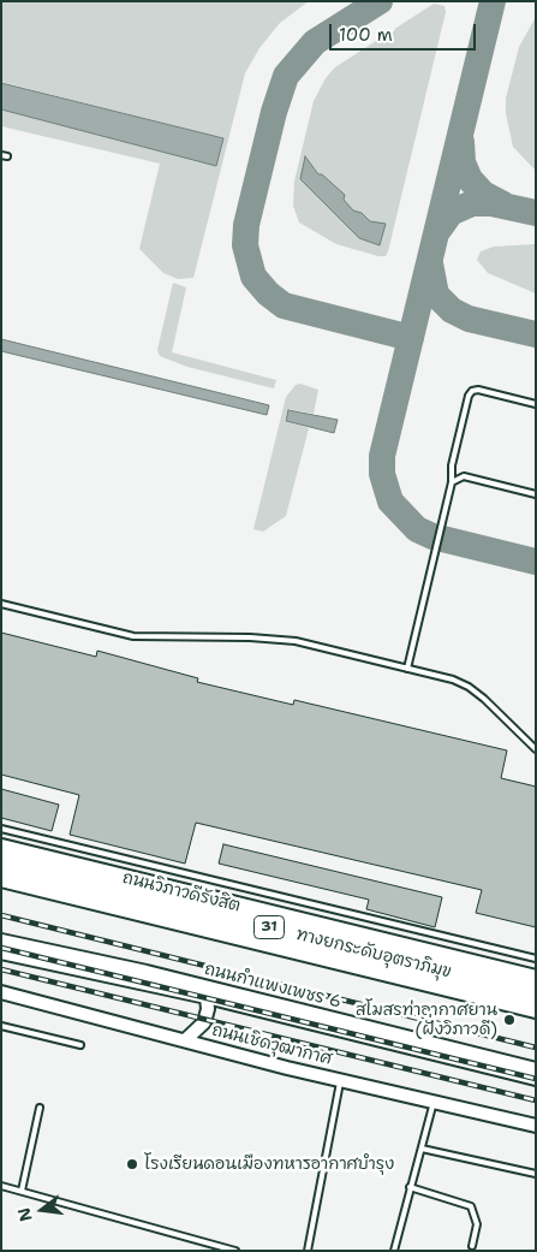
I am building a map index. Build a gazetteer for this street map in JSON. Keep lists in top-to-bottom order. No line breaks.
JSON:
{"streets":{"highway":["ถนนวิภาวดีรังสิต","31","ทางยกระดับอุตราภิมุข"],"main road":["ถนนกำแพงเพชร 6","ถนนเชิดวุฒากาศ"]},"places":["สโมสรท่าอากาศยาน (ฝั่งวิภาวดี)","โรงเรียนดอนเมืองทหารอากาศบำรุง"],"scale_bar":"100 m","north":"left"}
